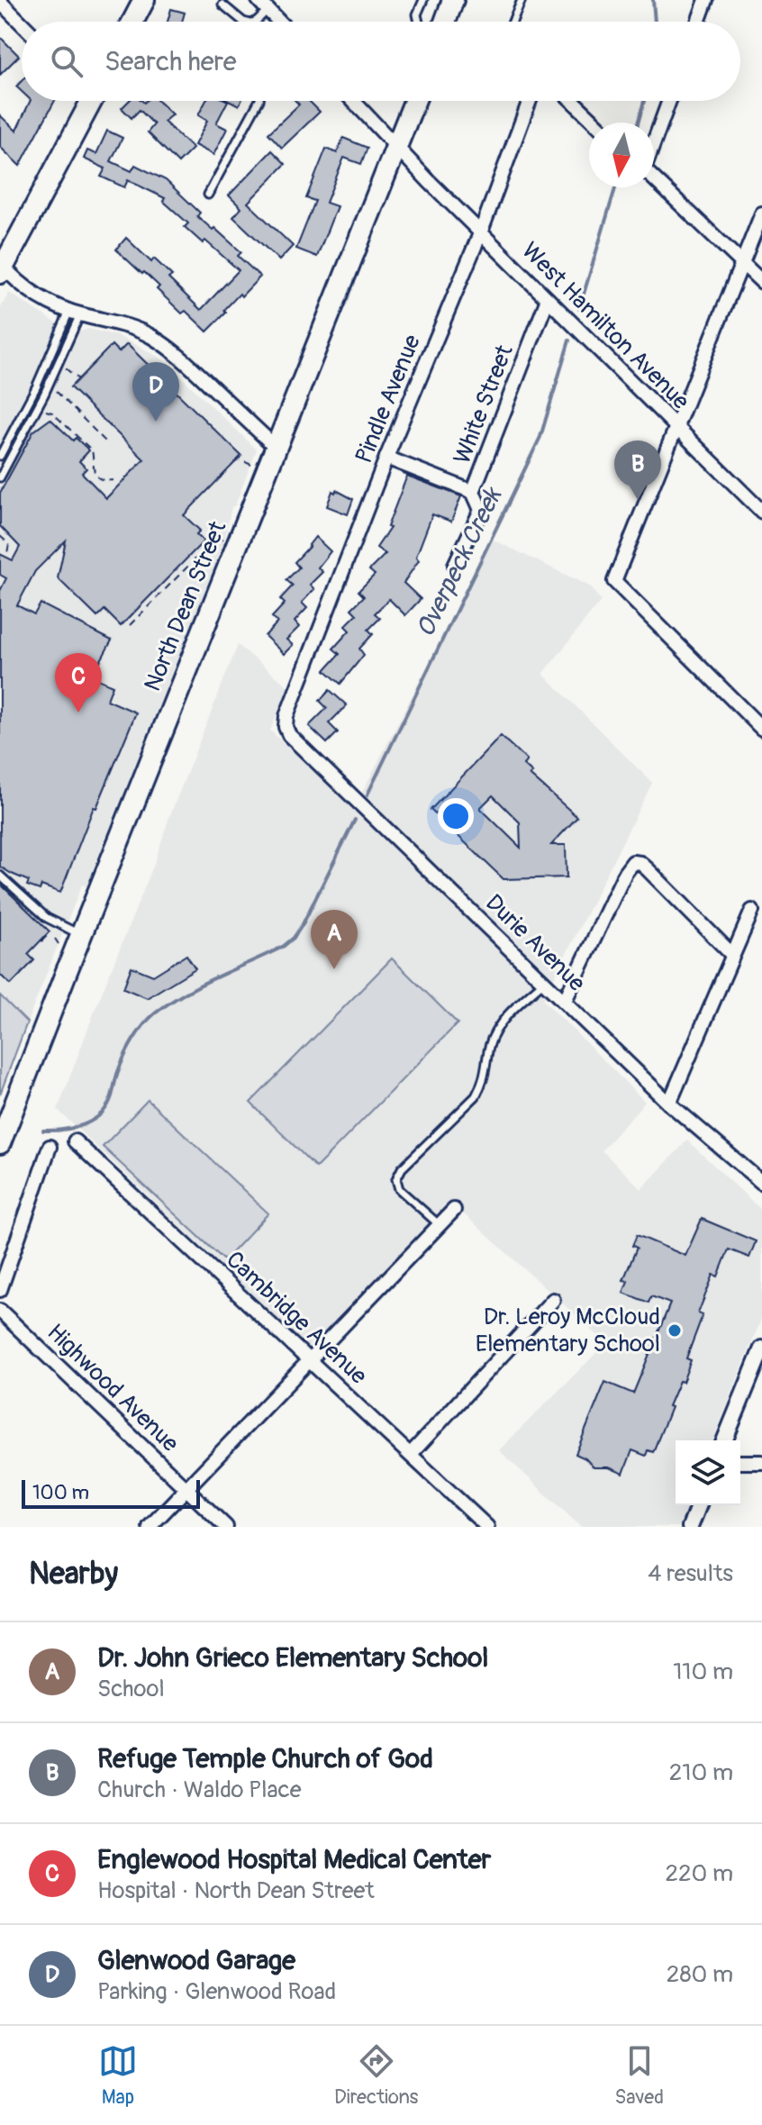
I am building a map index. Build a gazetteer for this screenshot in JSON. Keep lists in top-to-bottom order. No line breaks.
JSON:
{"streets":{"main road":["North Dean Street"],"street":["West Hamilton Avenue","Pindle Avenue","White Street","Durie Avenue","Cambridge Avenue","Highwood Avenue"]},"crossings":[["West Hamilton Avenue","Pindle Avenue"],["West Hamilton Avenue","White Street"],["West Hamilton Avenue","North Dean Street"],["Pindle Avenue","Durie Avenue"]],"water":["Overpeck Creek"],"places":["Dr. Leroy McCloud Elementary School"],"scale_bar":"100 m","north":"bottom","page":{"search":"Search here","pins":["D","B","C","A"],"scale":"100 m","heading":["Nearby","4 results"],"list":[{"mark":"A","name":"Dr. John Grieco Elementary School","note":"School","value":"110 m"},{"mark":"B","name":"Refuge Temple Church of God","note":"Church · Waldo Place","value":"210 m"},{"mark":"C","name":"Englewood Hospital Medical Center","note":"Hospital · North Dean Street","value":"220 m"},{"mark":"D","name":"Glenwood Garage","note":"Parking · Glenwood Road","value":"280 m"}],"nav":["Map","Directions","Saved"]}}
